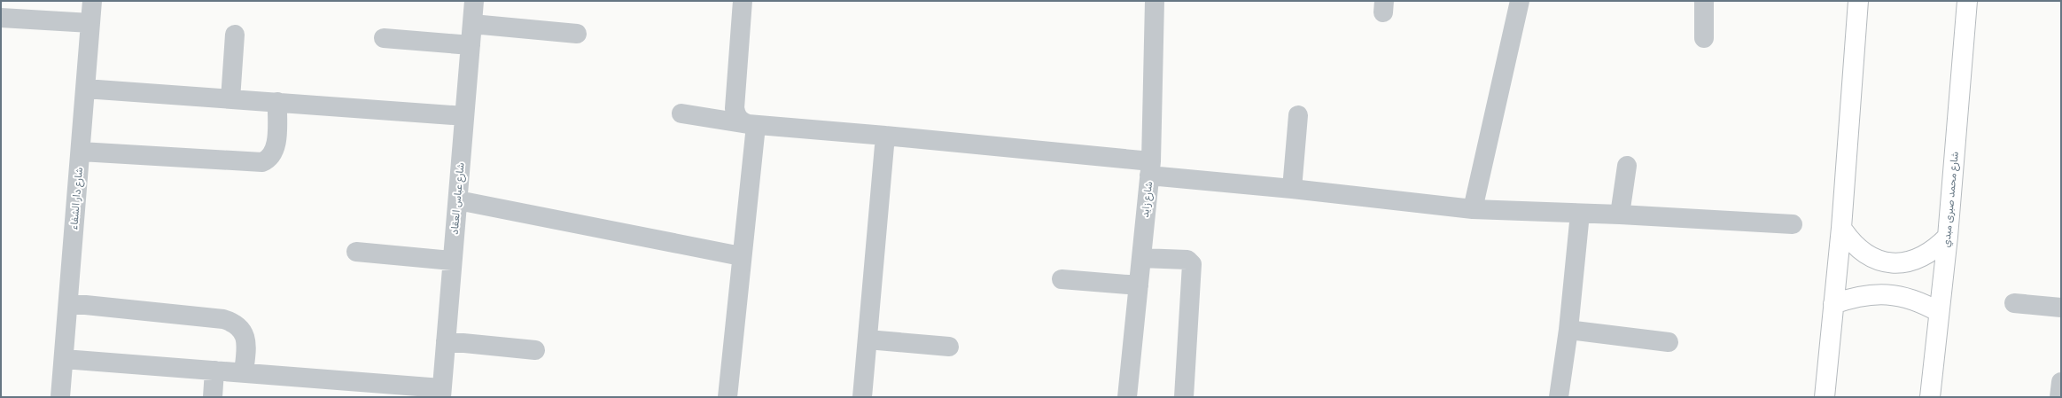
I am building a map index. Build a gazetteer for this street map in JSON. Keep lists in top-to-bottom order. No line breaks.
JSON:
{"streets":{"main road":["شارع محمد صبرى مبدي"],"street":["شارع دار الشفاء","شارع عباس العقاد","شارع زايد"]}}
